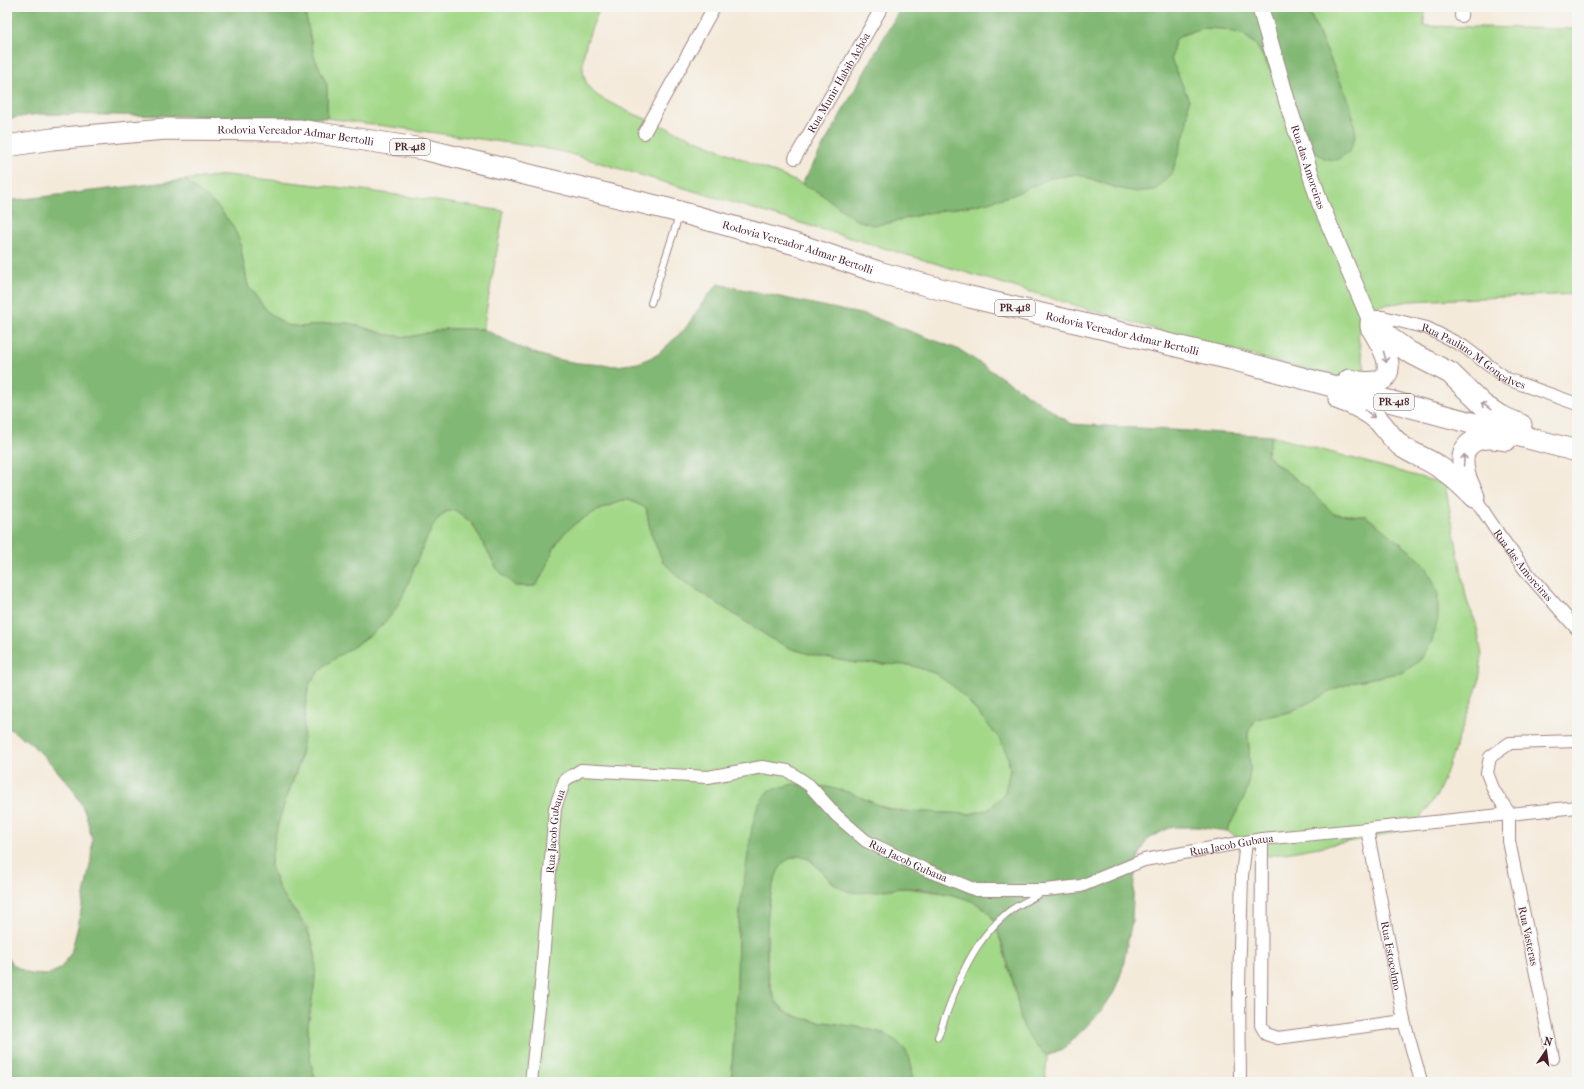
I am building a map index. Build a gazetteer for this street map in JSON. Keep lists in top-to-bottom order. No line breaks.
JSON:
{"streets":{"highway":["Rodovia Vereador Admar Bertolli","PR-418"],"street":["Rua Munir Habib Achôa","Rua das Amoreiras","Rua Paulino M Gonçalves","Rua Jacob Gubaua","Rua Vasteras","Rua Estocolmo"]},"crossings":[["Rua das Amoreiras","Rua Paulino M Gonçalves"],["Rua Jacob Gubaua","Rua Vasteras"],["Rua Jacob Gubaua","Rua Estocolmo"]],"north":"top"}
